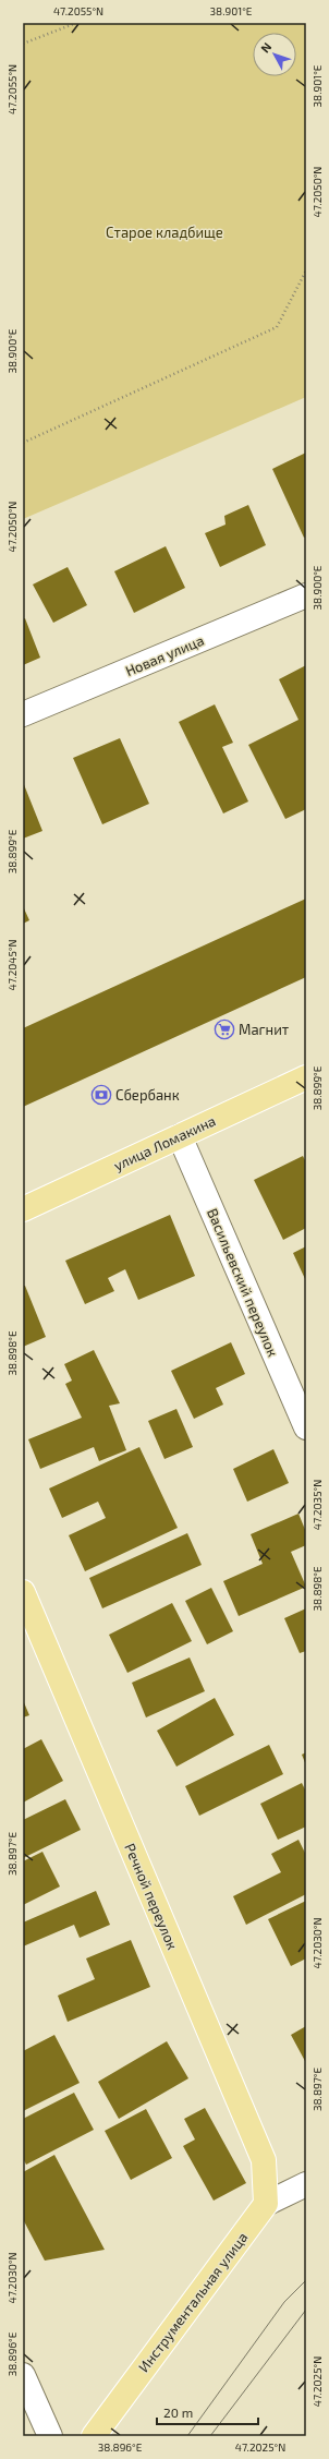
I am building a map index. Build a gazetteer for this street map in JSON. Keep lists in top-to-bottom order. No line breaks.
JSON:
{"streets":{"main road":["улица Ломакина","Речной переулок","Инструментальная улица"],"street":["Новая улица","Васильевский переулок"]},"crossings":[["улица Ломакина","Васильевский переулок"],["Речной переулок","Инструментальная улица"]],"parks":["Старое кладбище"],"places":{"supermarket":["Магнит"],"bank":["Сбербанк"]},"scale_bar":"20 m","north":"top left","coordinates":["47.2055°N","38.901°E","47.2050°N","38.900°E","38.899°E","47.2045°N","38.898°E","47.2035°N","38.897°E","47.2030°N","38.896°E","47.2025°N"]}
